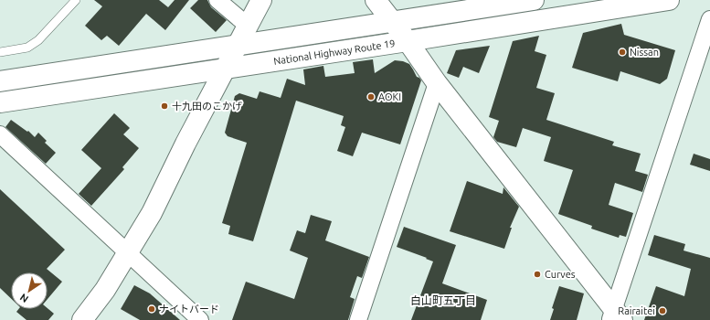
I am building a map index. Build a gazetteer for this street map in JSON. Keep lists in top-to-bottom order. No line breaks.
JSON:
{"streets":{"main road":["National Highway Route 19"]},"districts":["白山町五丁目"],"places":["Nissan","AOKI","十九田のこかげ","Curves","ナイトバード","Rairaitei"],"north":"bottom left"}
